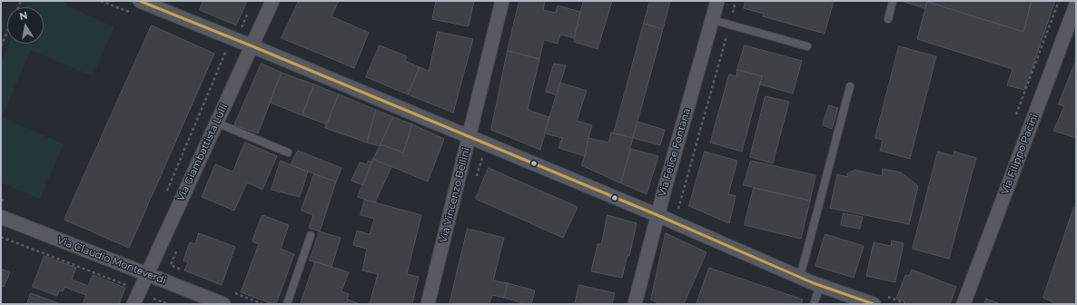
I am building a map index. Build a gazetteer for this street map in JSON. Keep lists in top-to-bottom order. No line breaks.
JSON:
{"streets":{"street":["Via Giambattista Lulli","Via Felice Fontana","Via Filippo Pacini","Via Vincenzo Bellini","Via Claudio Monteverdi"]},"crossings":[["Via Giambattista Lulli","Via Claudio Monteverdi"]],"north":"top"}
